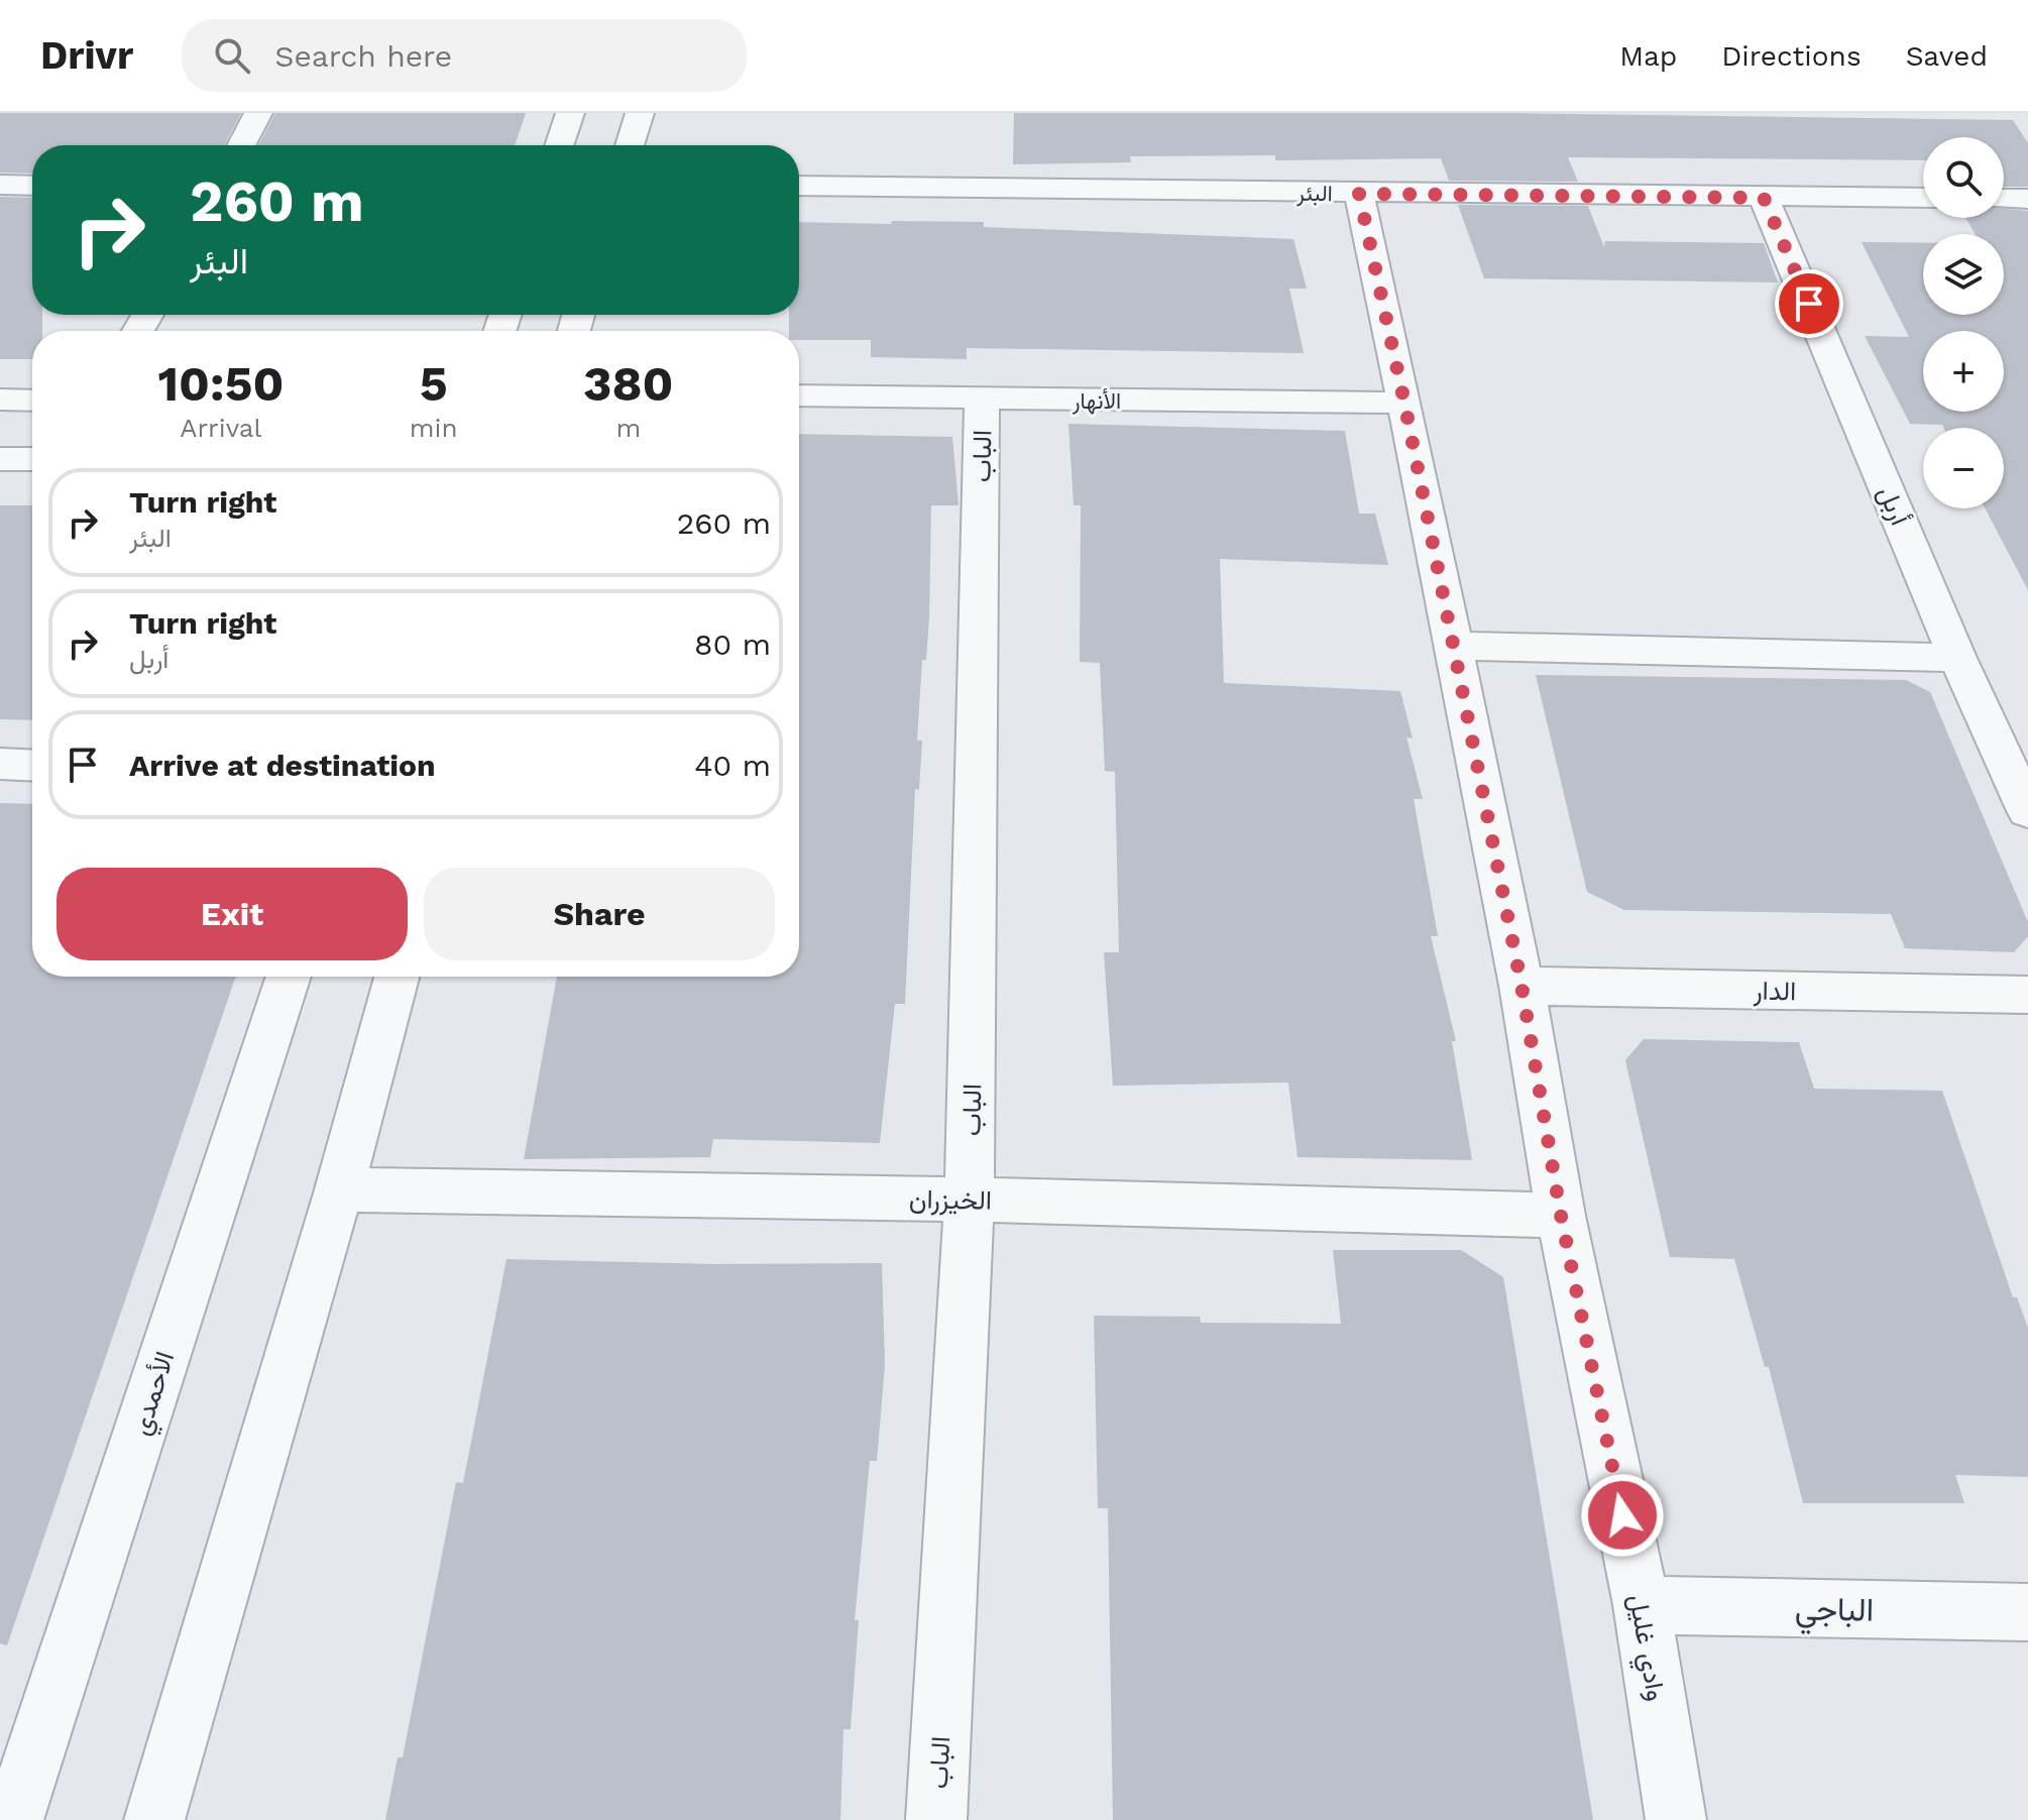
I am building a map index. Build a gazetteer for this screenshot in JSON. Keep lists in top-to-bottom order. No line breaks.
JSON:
{"streets":{"street":["البئر","الأنهار","الباب","أربل","الدار","الخيزران","الأحمدي","الباجي","وادي غليل"]},"crossings":[["البئر","أربل"],["البئر","وادي غليل"],["الأنهار","الباب"],["الأنهار","وادي غليل"],["الباب","الخيزران"],["الدار","وادي غليل"],["الخيزران","وادي غليل"],["الباجي","وادي غليل"]],"page":{"header":"Drivr","search":"Search here","nav":["Map","Directions","Saved"],"map_buttons":["+","−"],"turn":["260 m","البئر"],"eta":["10:50","Arrival","5","min","380","m"],"list":[{"name":"Turn right","note":"البئر","value":"260 m"},{"name":"Turn right","note":"أربل","value":"80 m"},{"name":"Arrive at destination","value":"40 m"}],"buttons":["Exit","Share"]}}
